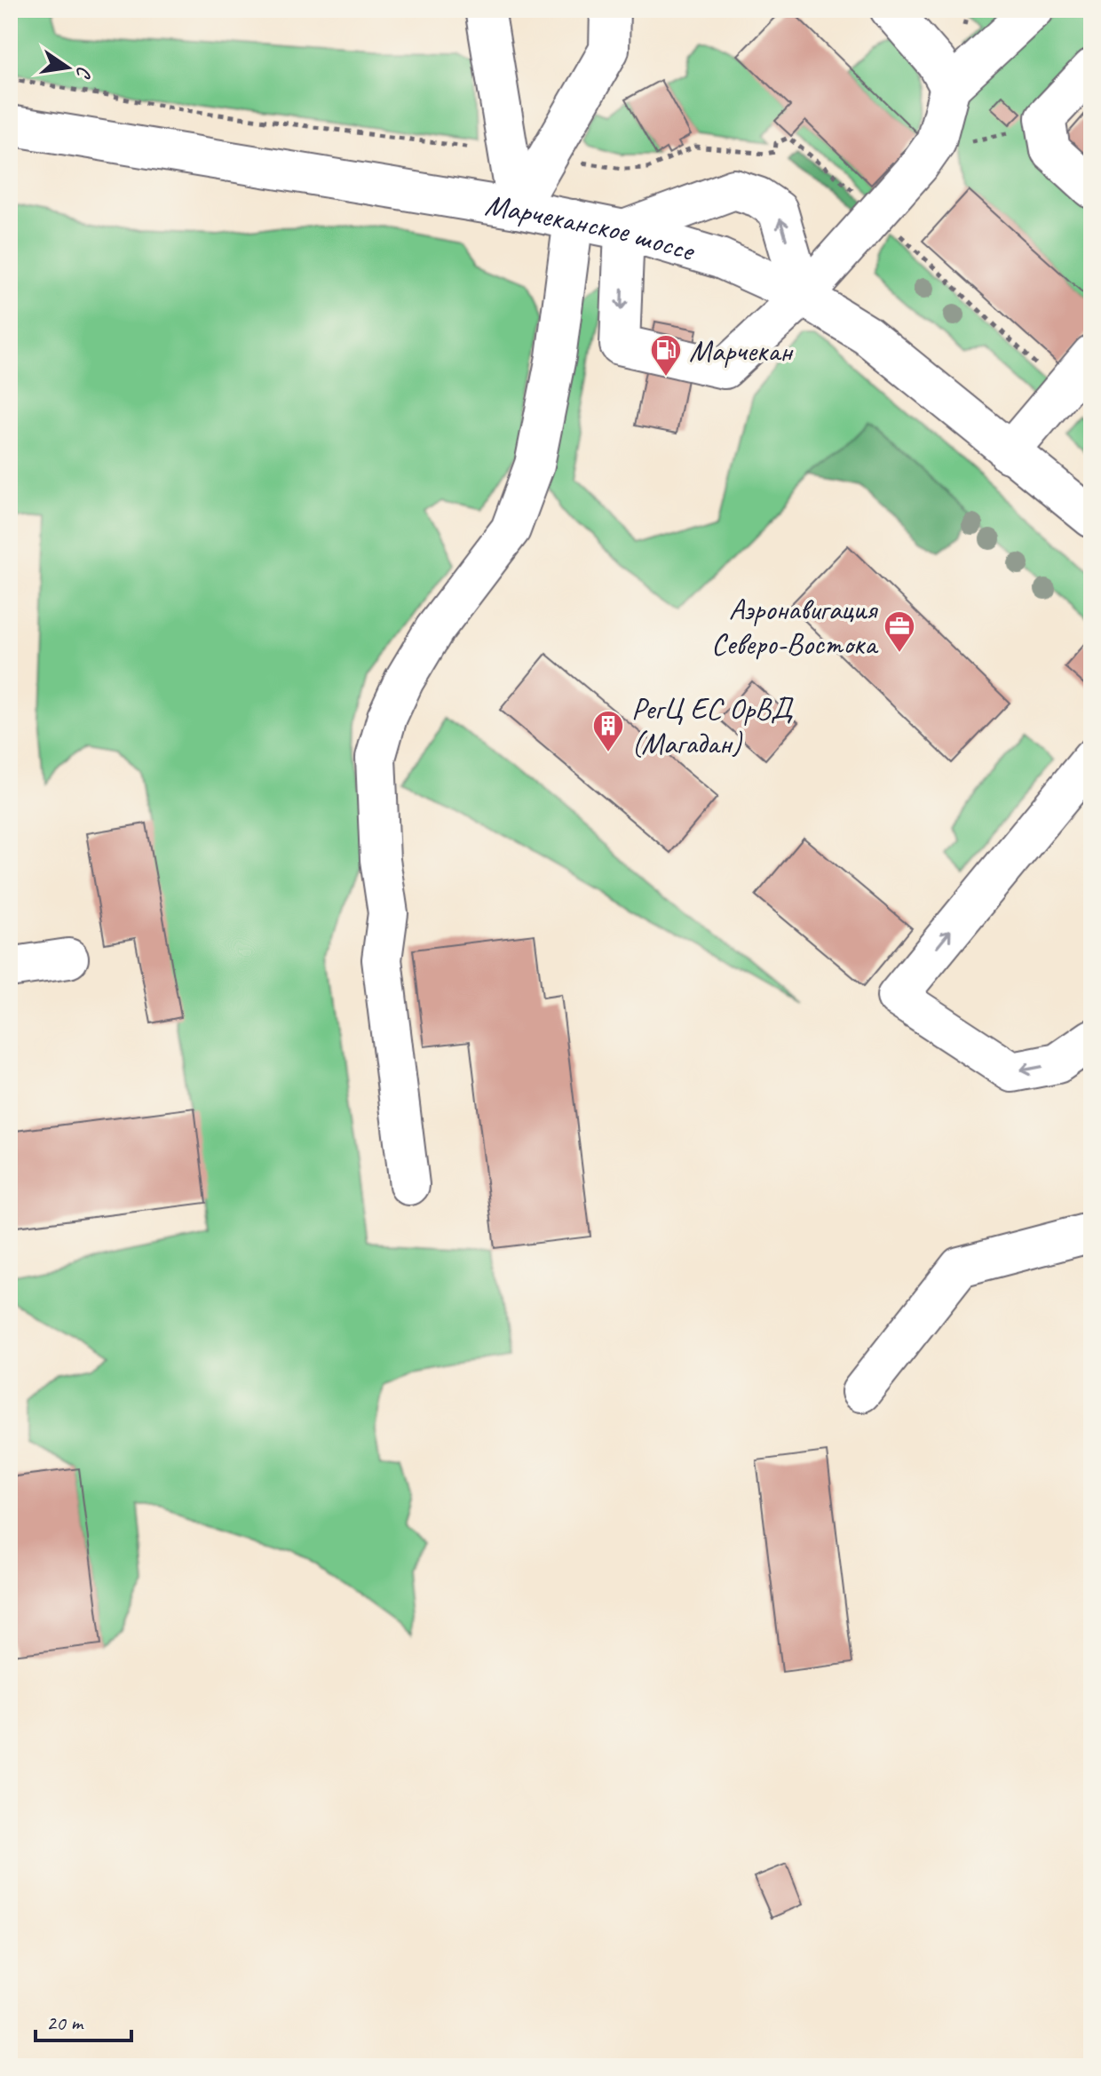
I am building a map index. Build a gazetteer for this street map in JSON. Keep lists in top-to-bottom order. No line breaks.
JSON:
{"streets":{"street":["Марчеканское шоссе"]},"places":{"fuel station":["Марчекан"],"office":["Аэронавигация Северо-Востока"],"building":["РегЦ ЕС ОрВД (Магадан)"]},"scale_bar":"20 m","north":"right"}
